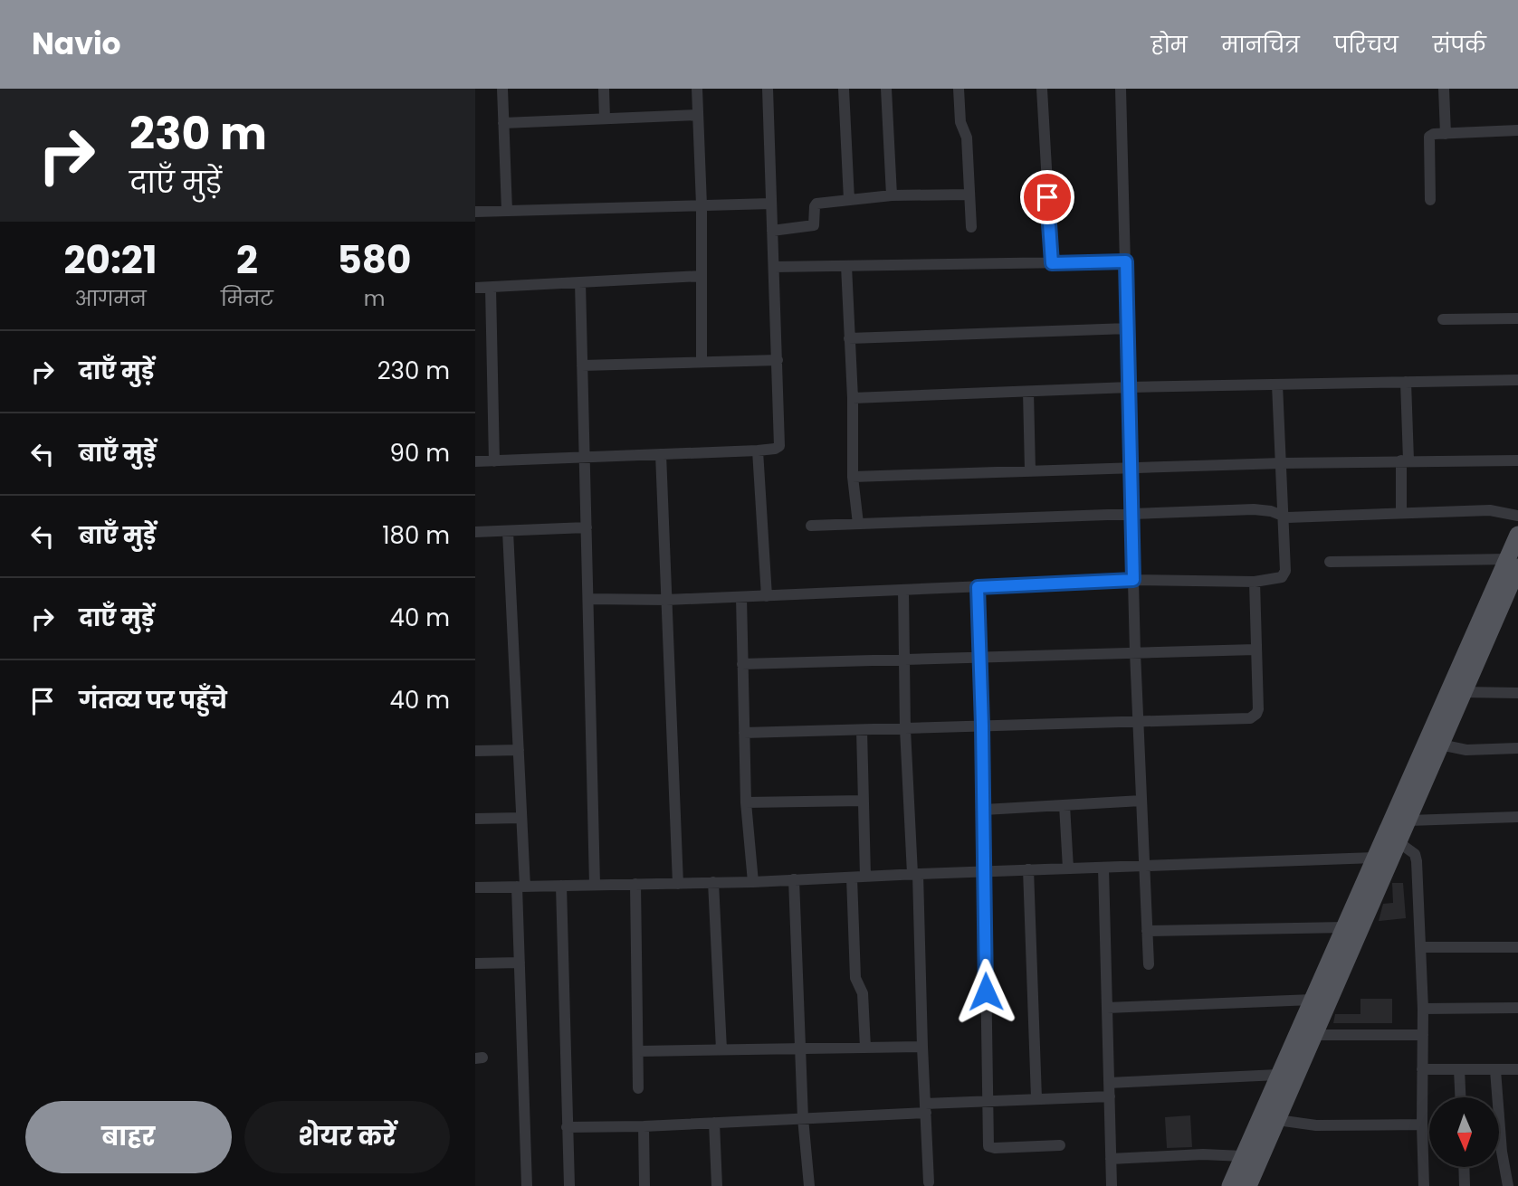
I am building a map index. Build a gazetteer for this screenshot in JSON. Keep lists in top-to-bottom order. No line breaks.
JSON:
{"north":"bottom","page":{"header":"Navio","nav":["होम","मानचित्र","परिचय","संपर्क"],"turn":["230 m","दाएँ मुड़ें"],"eta":["20:21","आगमन","2","मिनट","580","m"],"list":[{"name":"दाएँ मुड़ें","value":"230 m"},{"name":"बाएँ मुड़ें","value":"90 m"},{"name":"बाएँ मुड़ें","value":"180 m"},{"name":"दाएँ मुड़ें","value":"40 m"},{"name":"गंतव्य पर पहुँचे","value":"40 m"}],"buttons":["बाहर","शेयर करें"]}}
